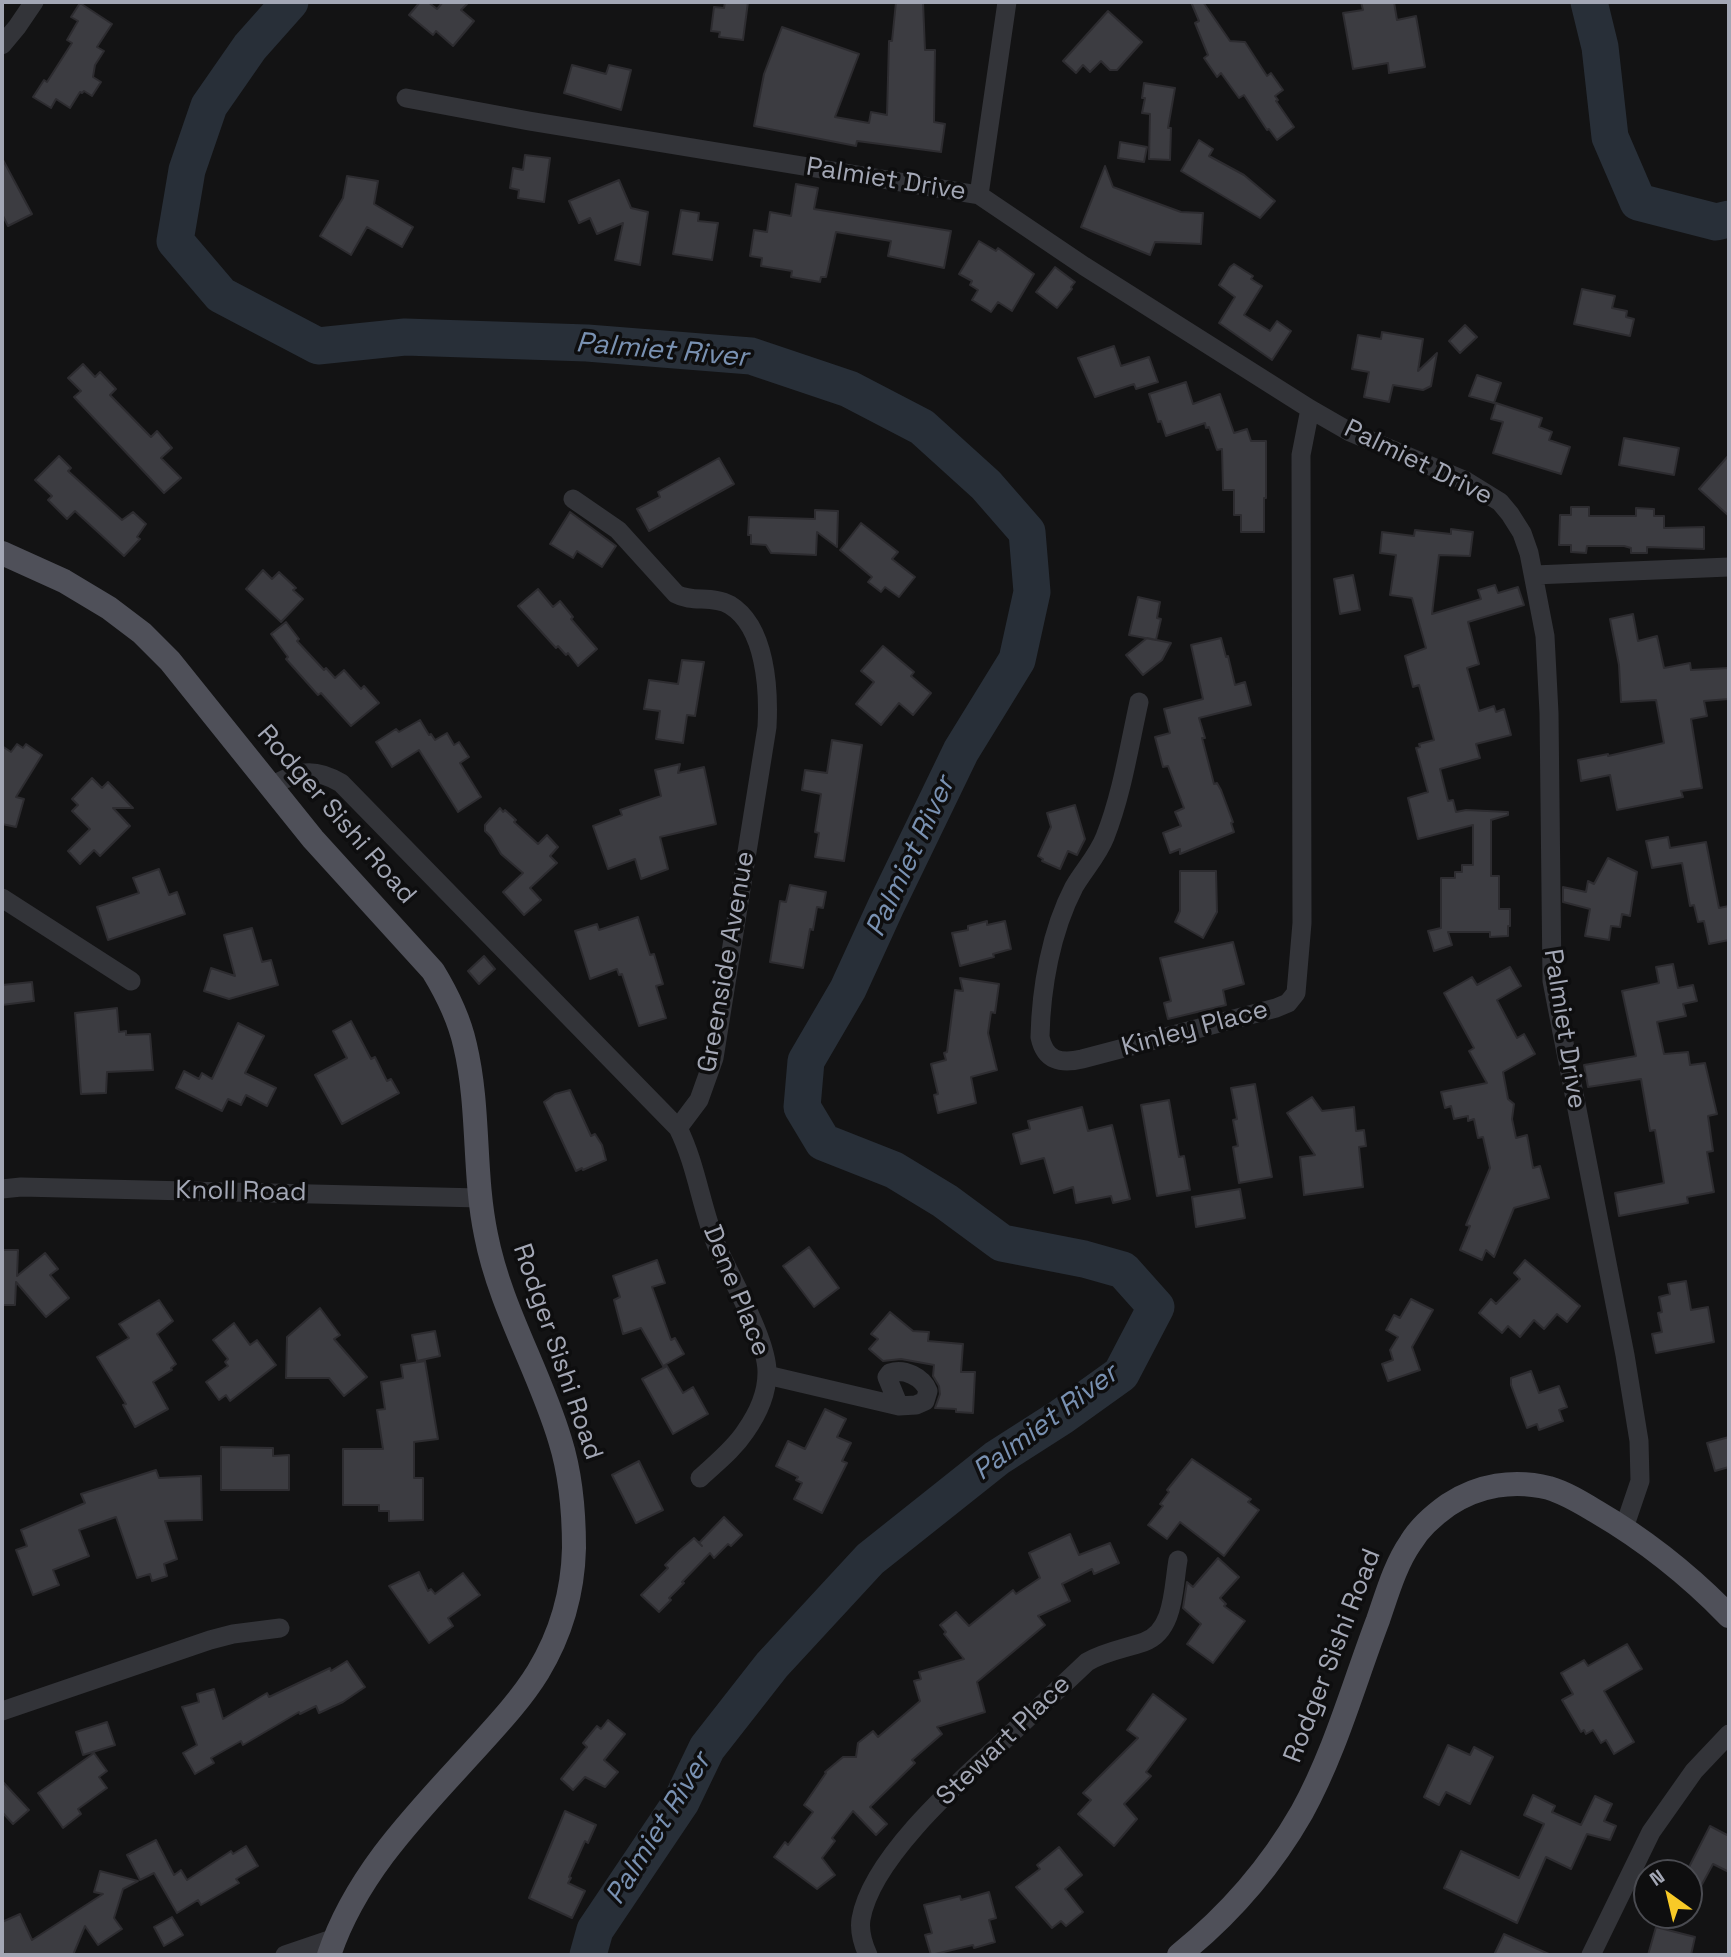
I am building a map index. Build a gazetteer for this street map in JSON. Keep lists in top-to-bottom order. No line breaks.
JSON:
{"streets":{"main road":["Rodger Sishi Road"],"street":["Palmiet Drive","Greenside Avenue","Kinley Place","Knoll Road","Dene Place","Stewart Place"]},"crossings":[["Palmiet Drive","Rodger Sishi Road"],["Palmiet Drive","Kinley Place"],["Rodger Sishi Road","Knoll Road"],["Greenside Avenue","Dene Place"]],"water":["Palmiet River"],"north":"top left"}
